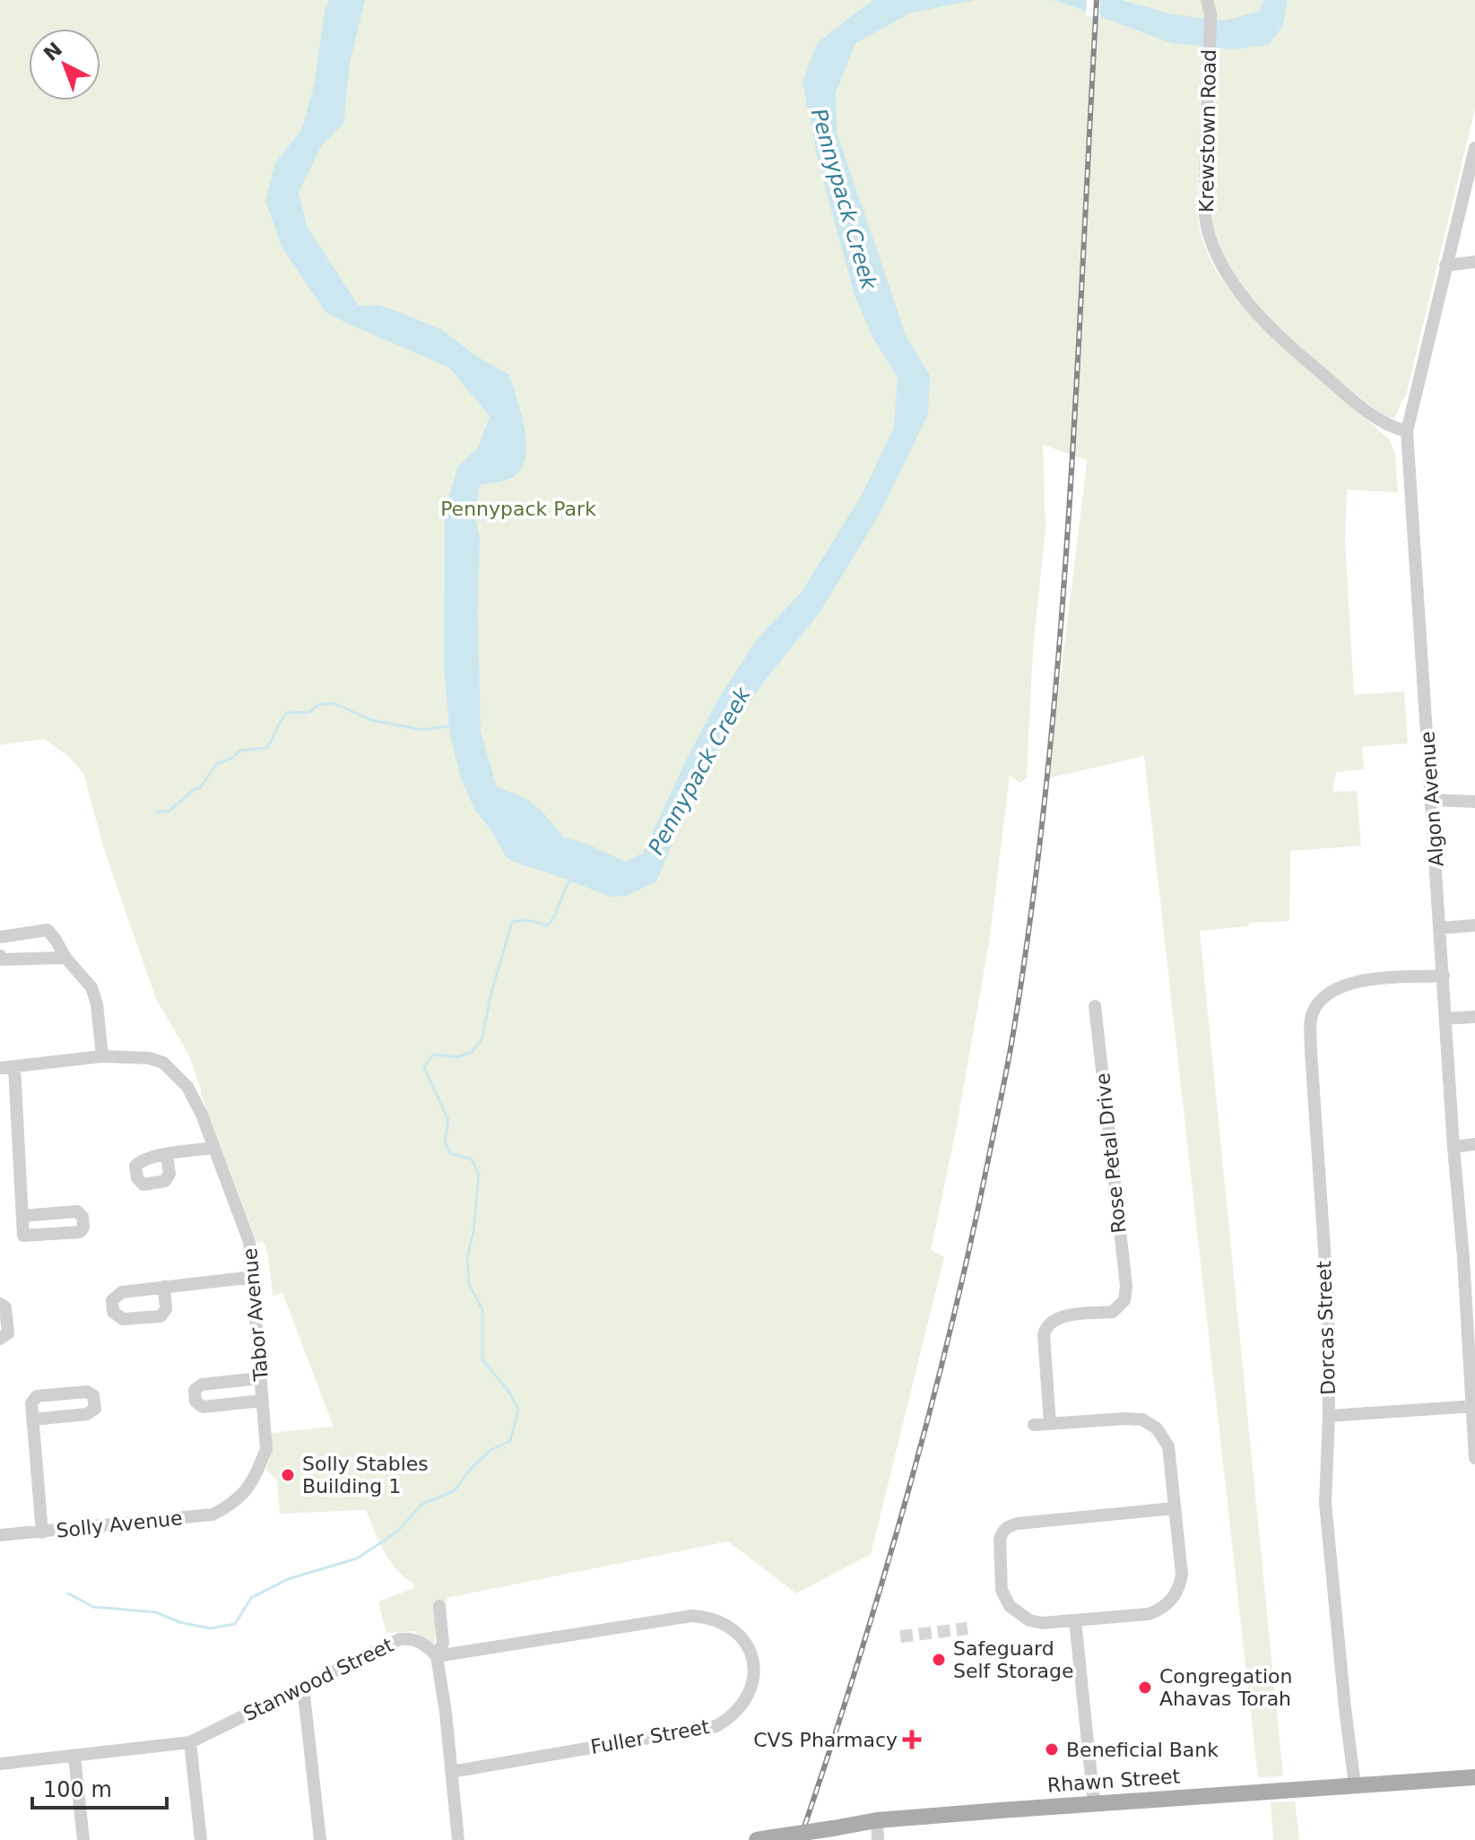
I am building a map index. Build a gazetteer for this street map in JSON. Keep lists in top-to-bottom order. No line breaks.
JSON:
{"streets":{"main road":["Rhawn Street"],"street":["Krewstown Road","Algon Avenue","Rose Petal Drive","Tabor Avenue","Dorcas Street","Solly Avenue","Stanwood Street","Fuller Street"]},"crossings":[["Krewstown Road","Algon Avenue"],["Algon Avenue","Dorcas Street"],["Tabor Avenue","Solly Avenue"],["Dorcas Street","Rhawn Street"],["Stanwood Street","Fuller Street"]],"water":["Pennypack Creek"],"parks":["Pennypack Park"],"places":{"other":["Solly Stables Building 1","Safeguard Self Storage","Congregation Ahavas Torah","Beneficial Bank"],"health":["CVS Pharmacy"]},"scale_bar":"100 m","north":"top left"}
